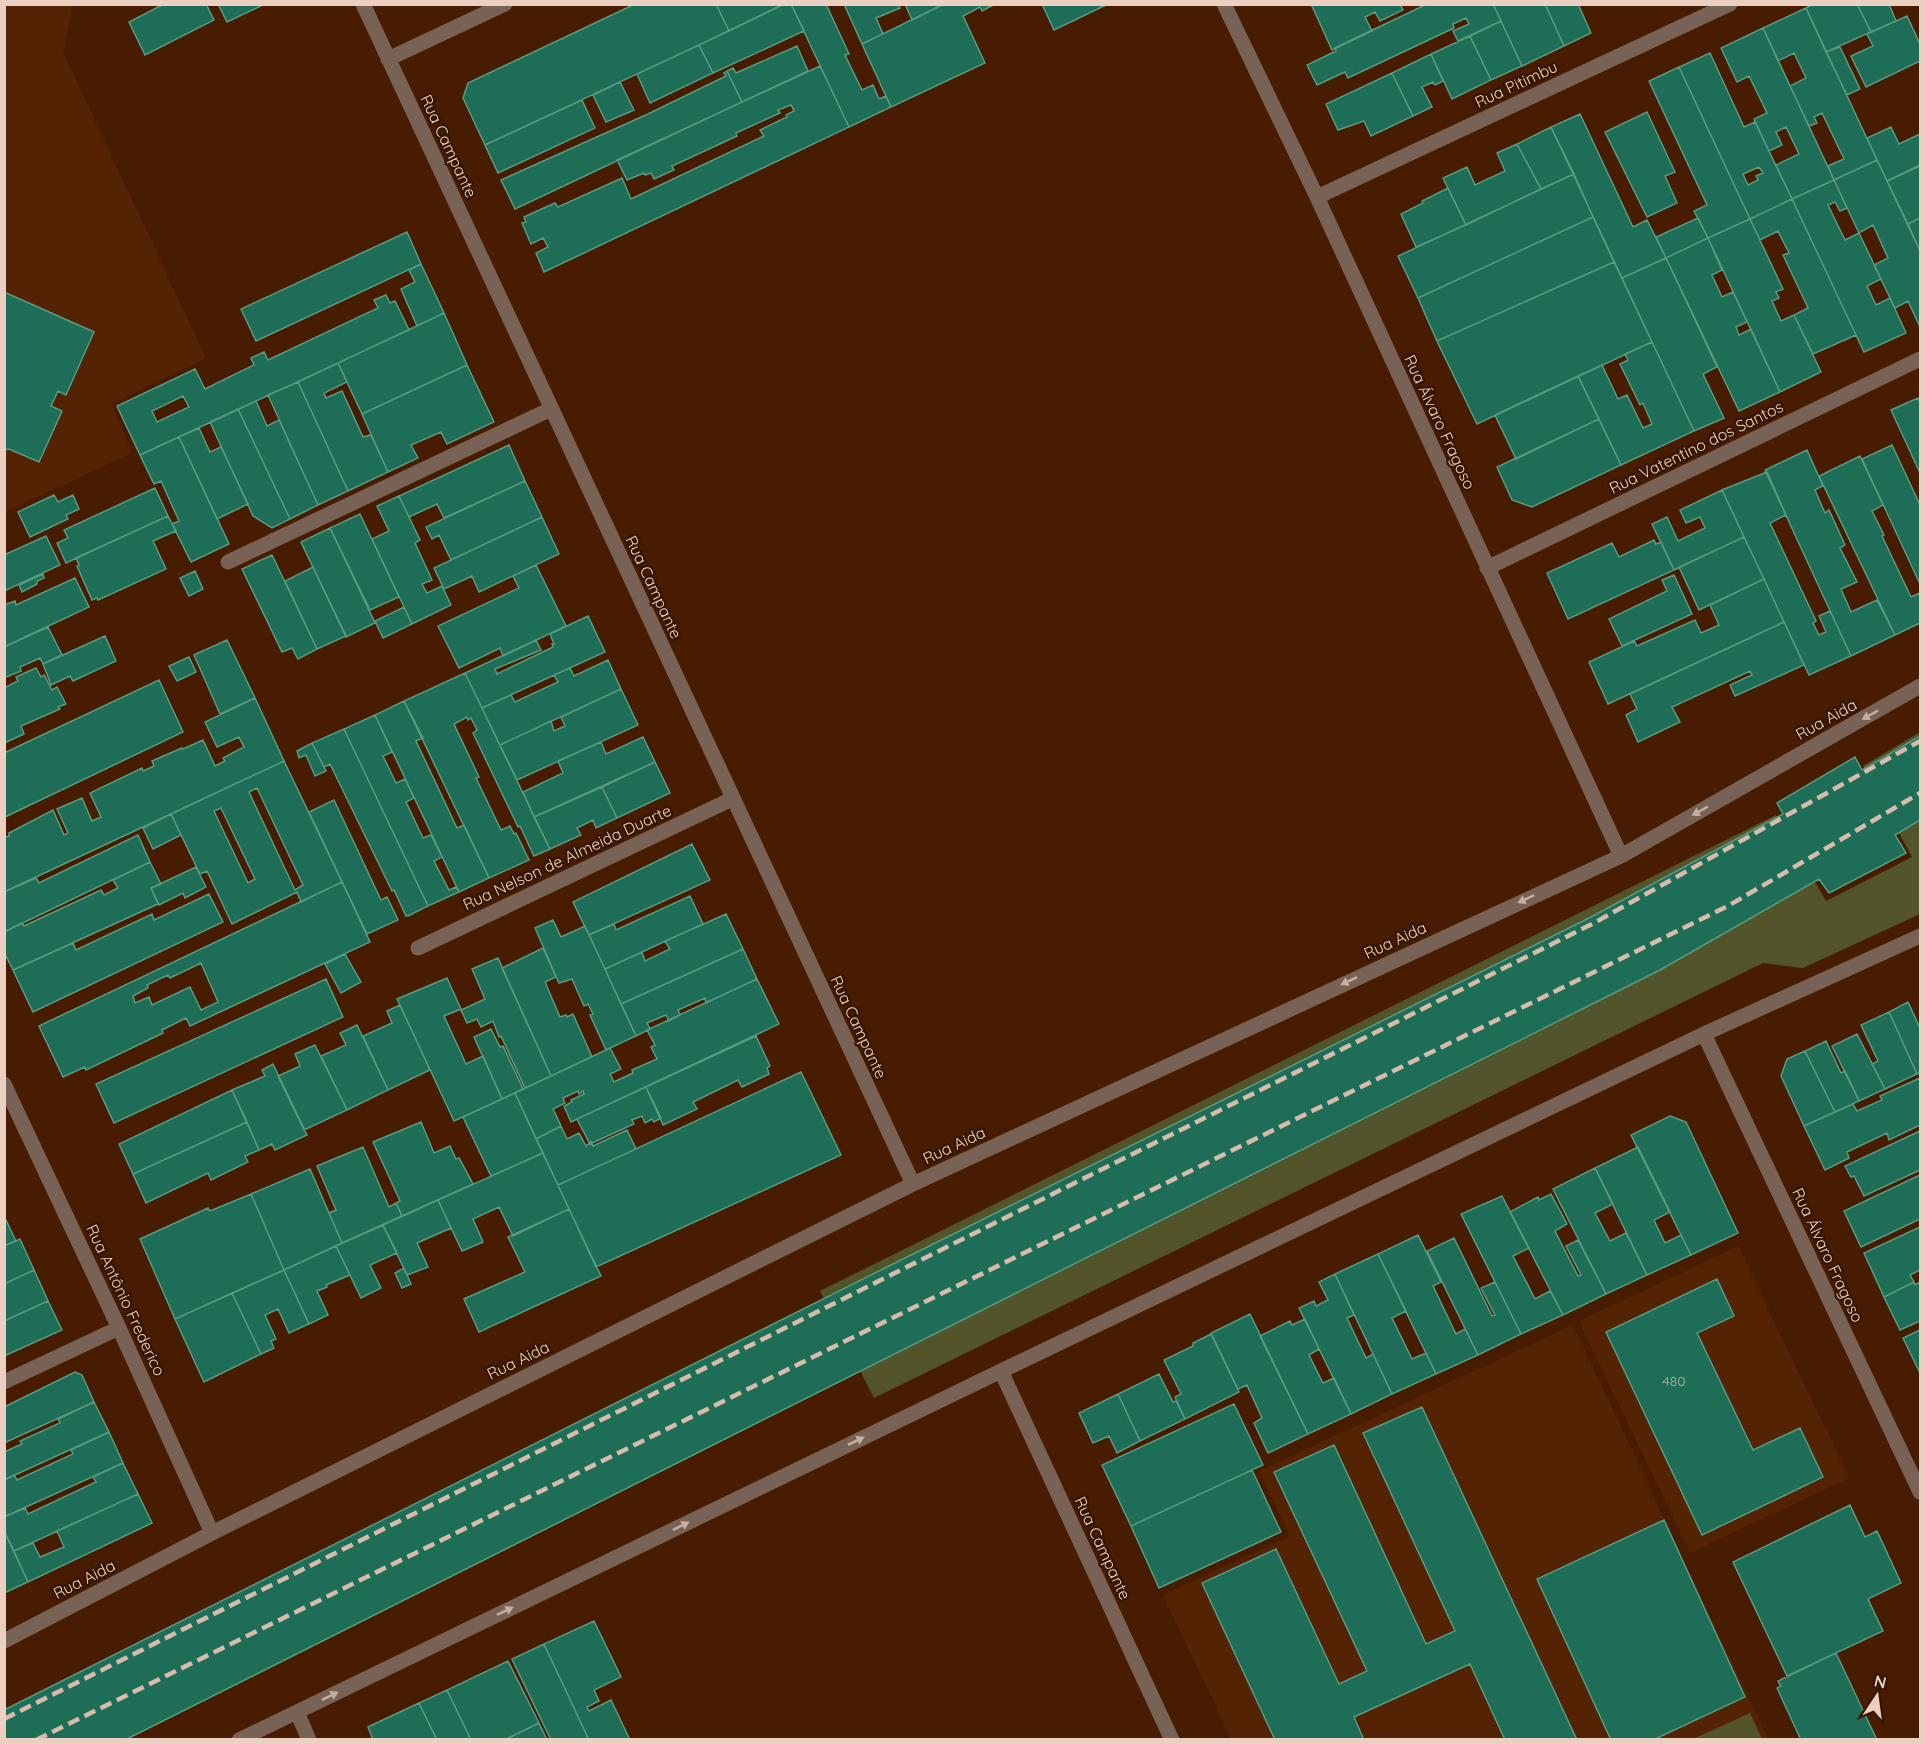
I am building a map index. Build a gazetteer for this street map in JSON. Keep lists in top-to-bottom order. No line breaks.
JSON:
{"streets":{"street":["Rua Pitimbu","Rua Campante","Rua Álvaro Fragoso","Rua Vatentino dos Santos","Rua Aida","Rua Nelson de Almeida Duarte","Rua Antônio Frederico"]},"crossings":[["Rua Pitimbu","Rua Álvaro Fragoso"],["Rua Campante","Rua Aida"],["Rua Campante","Rua Nelson de Almeida Duarte"],["Rua Álvaro Fragoso","Rua Vatentino dos Santos"],["Rua Álvaro Fragoso","Rua Aida"],["Rua Aida","Rua Antônio Frederico"]],"one_way":["Rua Aida"],"house_numbers":["480"],"north":"top"}
